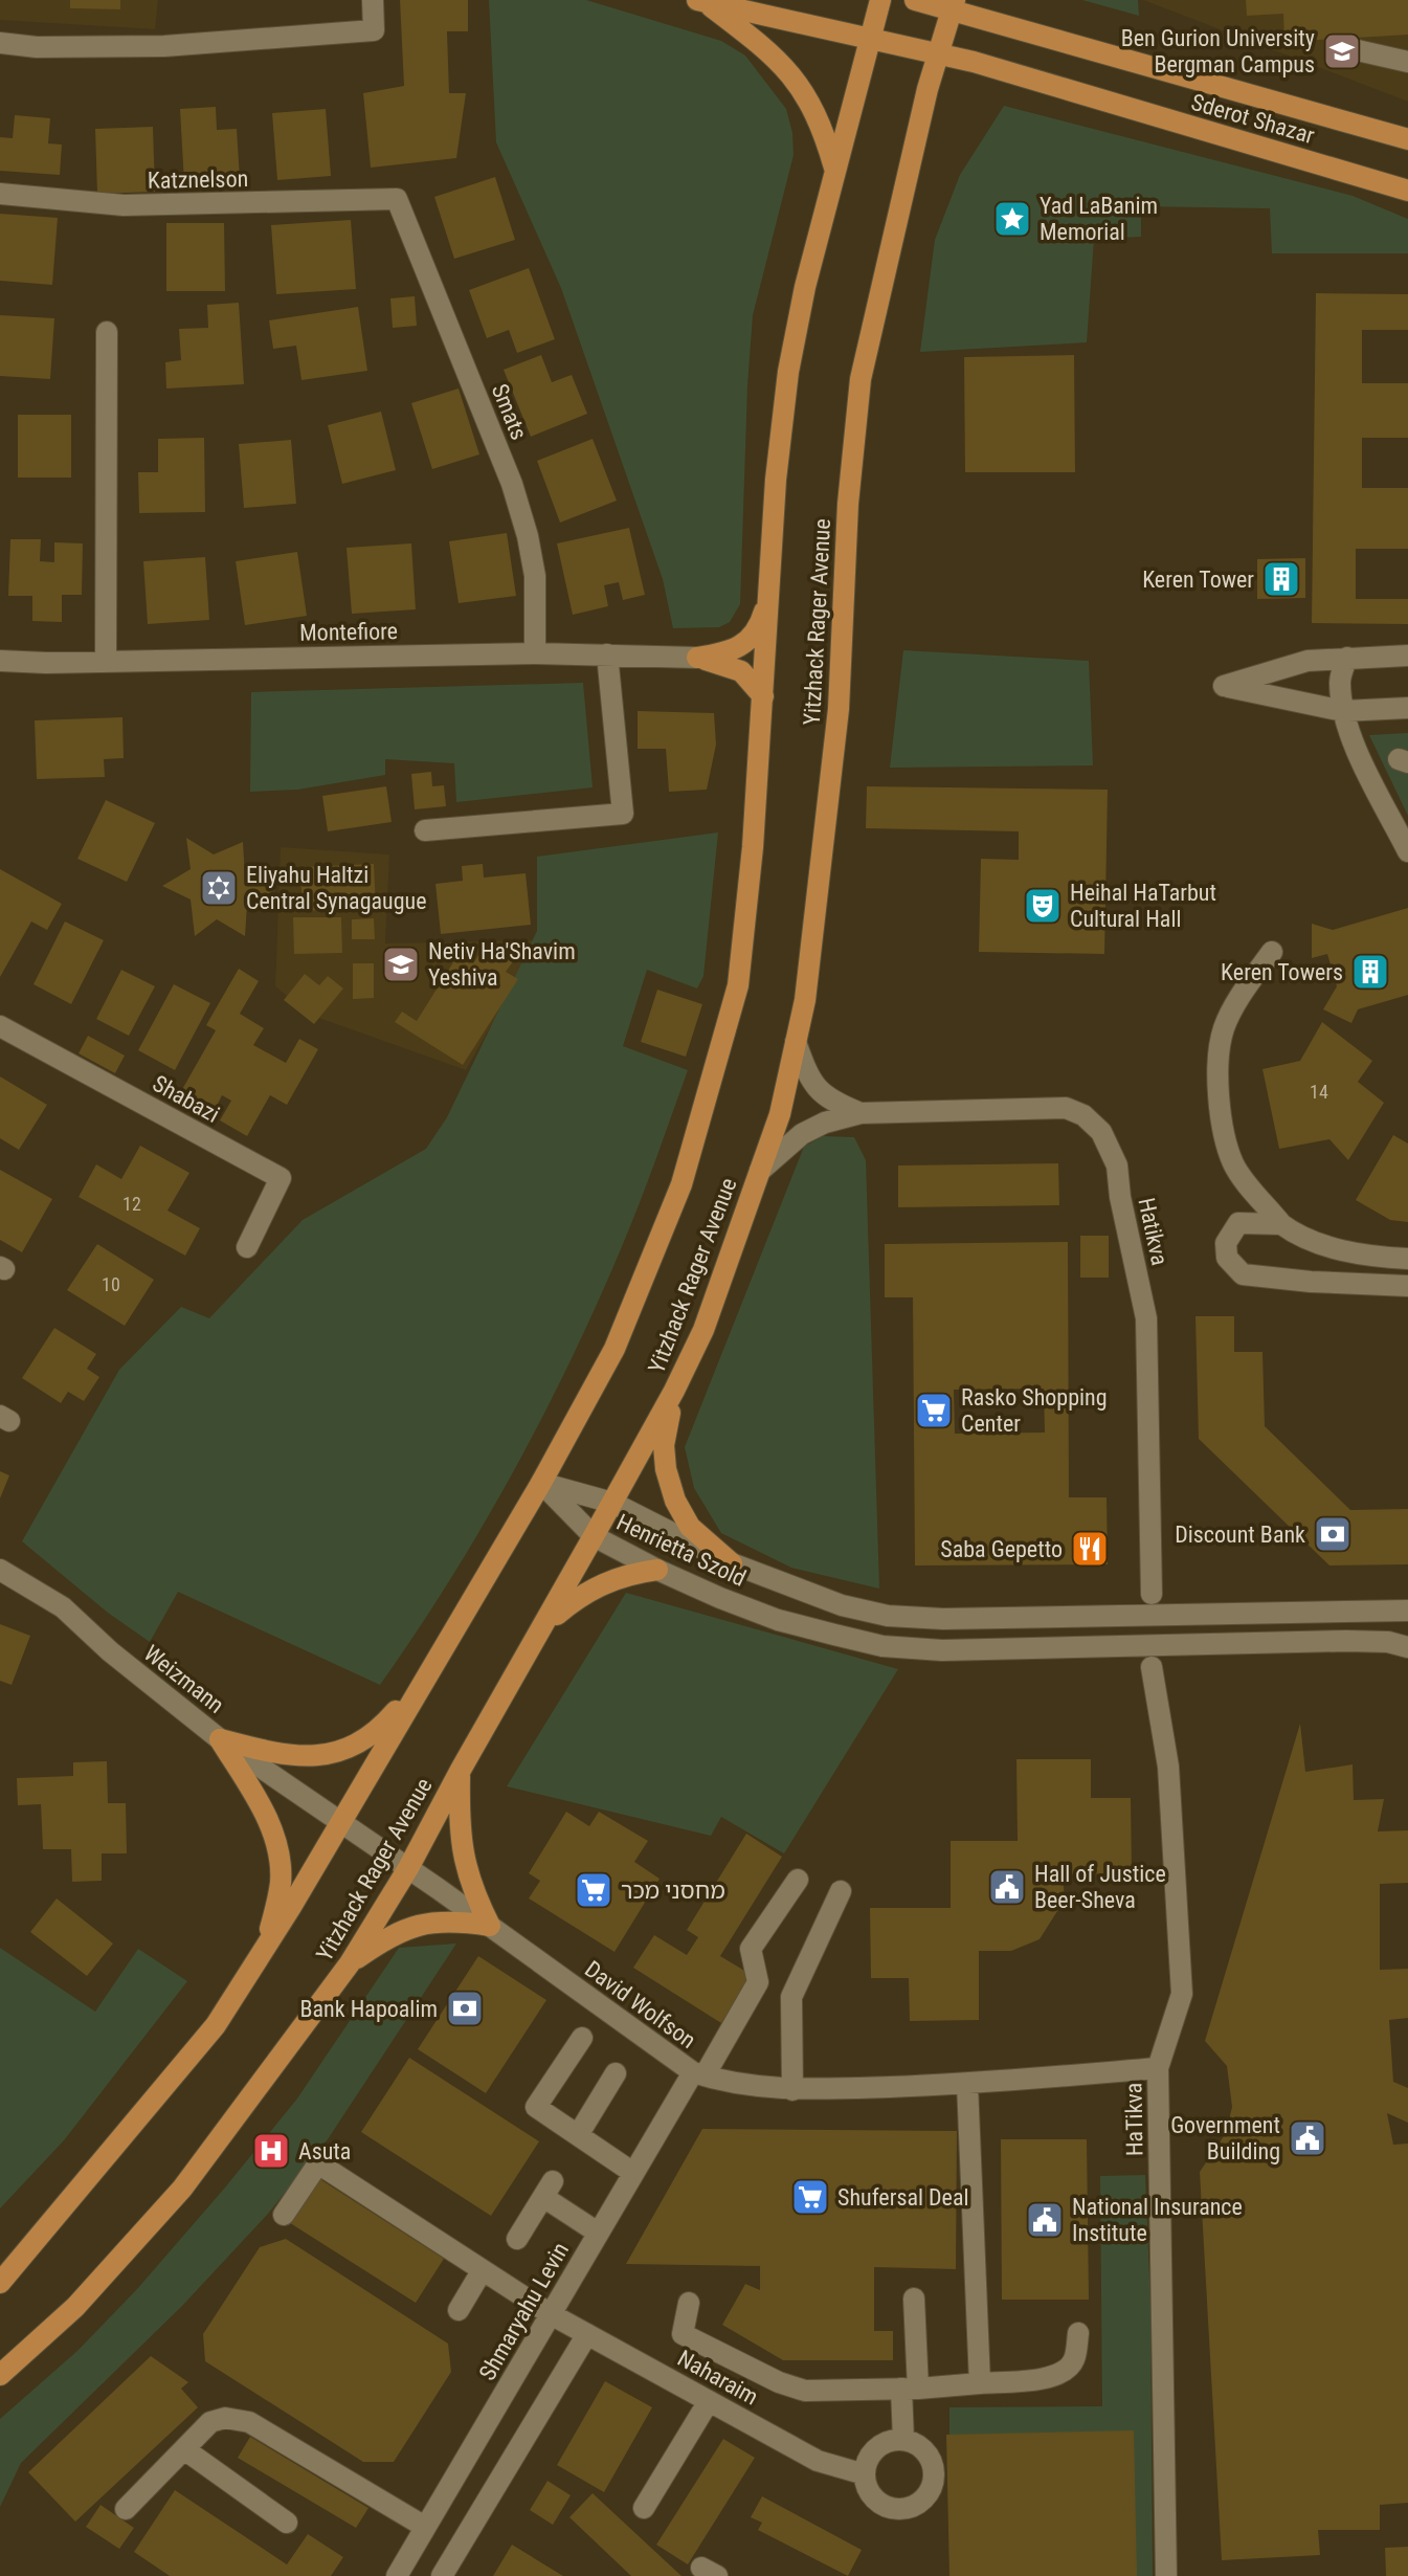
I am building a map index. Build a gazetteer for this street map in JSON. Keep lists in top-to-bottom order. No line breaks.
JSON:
{"streets":{"main road":["Sderot Shazar","Yitzhack Rager Avenue"],"street":["Katznelson","Smats","Montefiore","Shabazi","Hatikva","Henrietta Szold","Weizmann","David Wolfson","HaTikva","Shmaryahu Levin","Naharaim"]},"crossings":[["Sderot Shazar","Yitzhack Rager Avenue"],["Katznelson","Smats"],["Smats","Montefiore"],["Yitzhack Rager Avenue","Hatikva"],["Yitzhack Rager Avenue","Henrietta Szold"],["Yitzhack Rager Avenue","Weizmann"],["Yitzhack Rager Avenue","David Wolfson"],["Weizmann","David Wolfson"],["David Wolfson","HaTikva"],["David Wolfson","Shmaryahu Levin"],["Shmaryahu Levin","Naharaim"]],"places":{"school or university":["Ben Gurion University Bergman Campus","Netiv Ha'Shavim Yeshiva"],"place":["Yad LaBanim Memorial"],"building":["Keren Tower","Keren Towers"],"synagogue":["Eliyahu Haltzi Central Synagaugue"],"theatre":["Heihal HaTarbut Cultural Hall"],"supermarket":["Rasko Shopping Center","מחסני מכר","Shufersal Deal"],"bank":["Discount Bank","Bank Hapoalim"],"restaurant":["Saba Gepetto"],"public building":["Hall of Justice Beer-Sheva","Government Building","National Insurance Institute"],"hospital":["Asuta"]},"house_numbers":["14","12","10"]}
